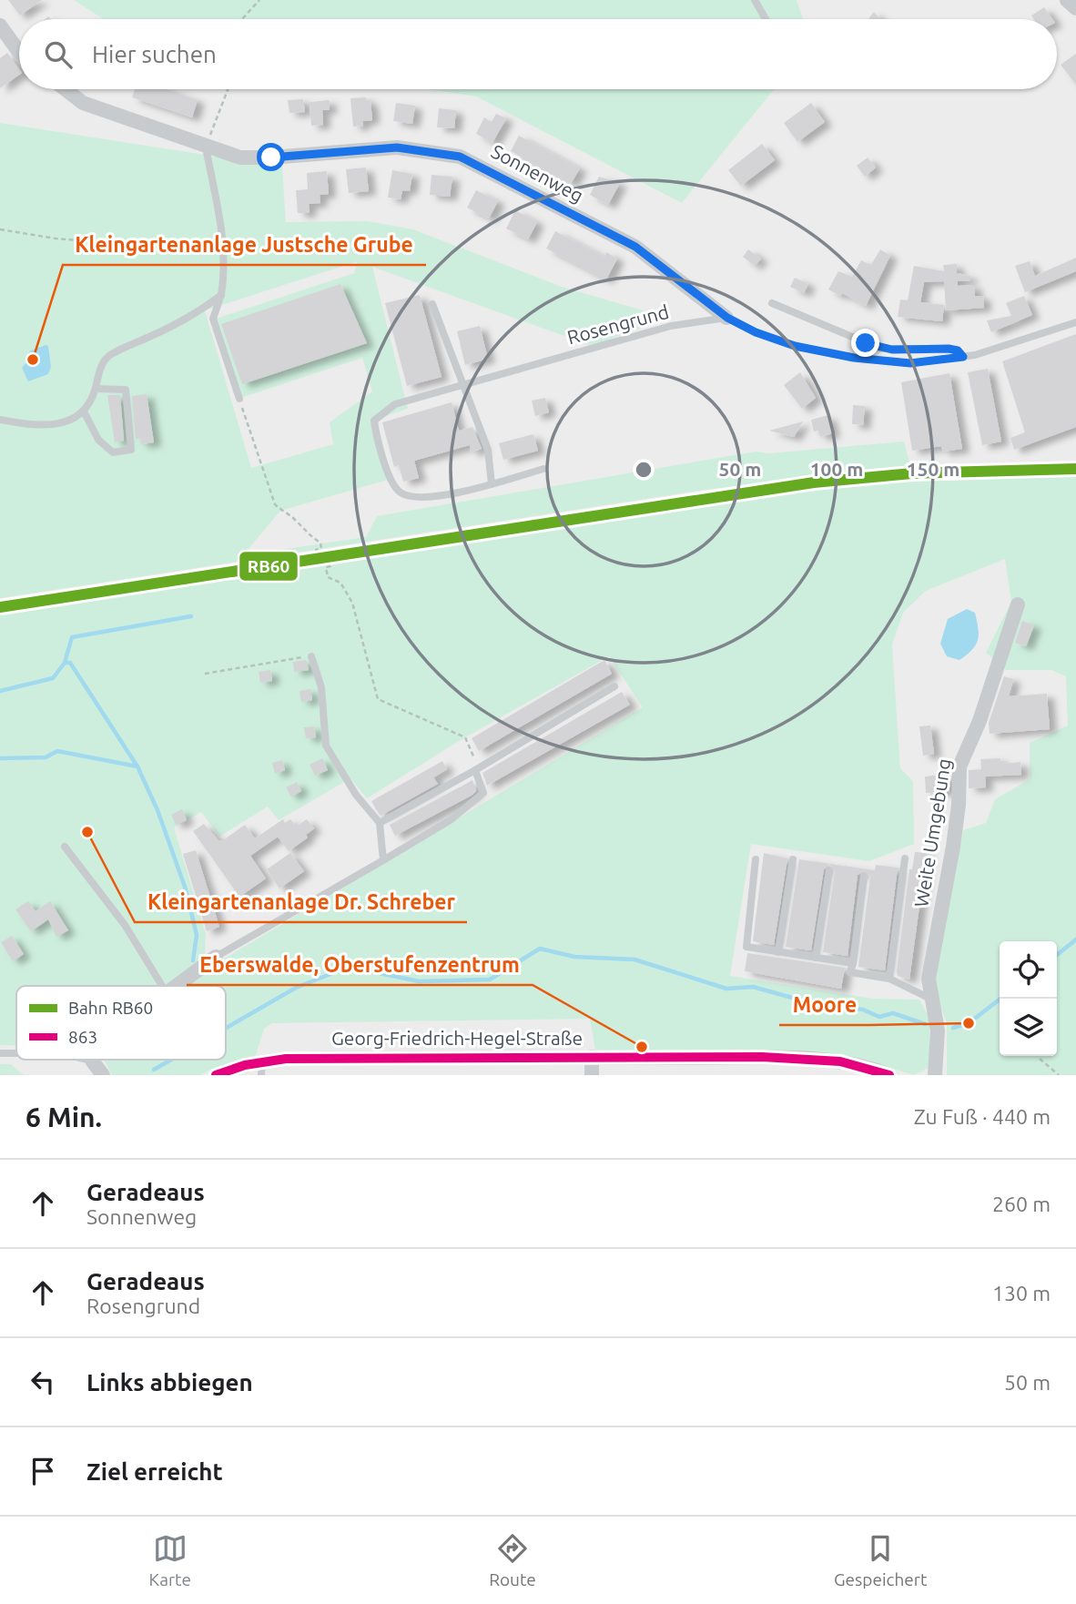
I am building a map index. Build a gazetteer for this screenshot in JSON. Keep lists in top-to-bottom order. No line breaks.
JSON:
{"streets":{"street":["Sonnenweg","Weite Umgebung","Georg-Friedrich-Hegel-Straße"],"lane":["Rosengrund"]},"crossings":[["Sonnenweg","Rosengrund"]],"places":["Kleingartenanlage Justsche Grube","Kleingartenanlage Dr. Schreber","Moore","Eberswalde, Oberstufenzentrum"],"lines":["rail line RB60","transit line 863"],"legend":["Bahn RB60","863"],"page":{"search":"Hier suchen","heading":["6 Min.","Zu Fuß · 440 m"],"list":[["Geradeaus","Sonnenweg","260 m"],["Geradeaus","Rosengrund","130 m"],["Links abbiegen","50 m"],"Ziel erreicht"],"nav":["Karte","Route","Gespeichert"]},"rings":["50 m","100 m","150 m"]}
